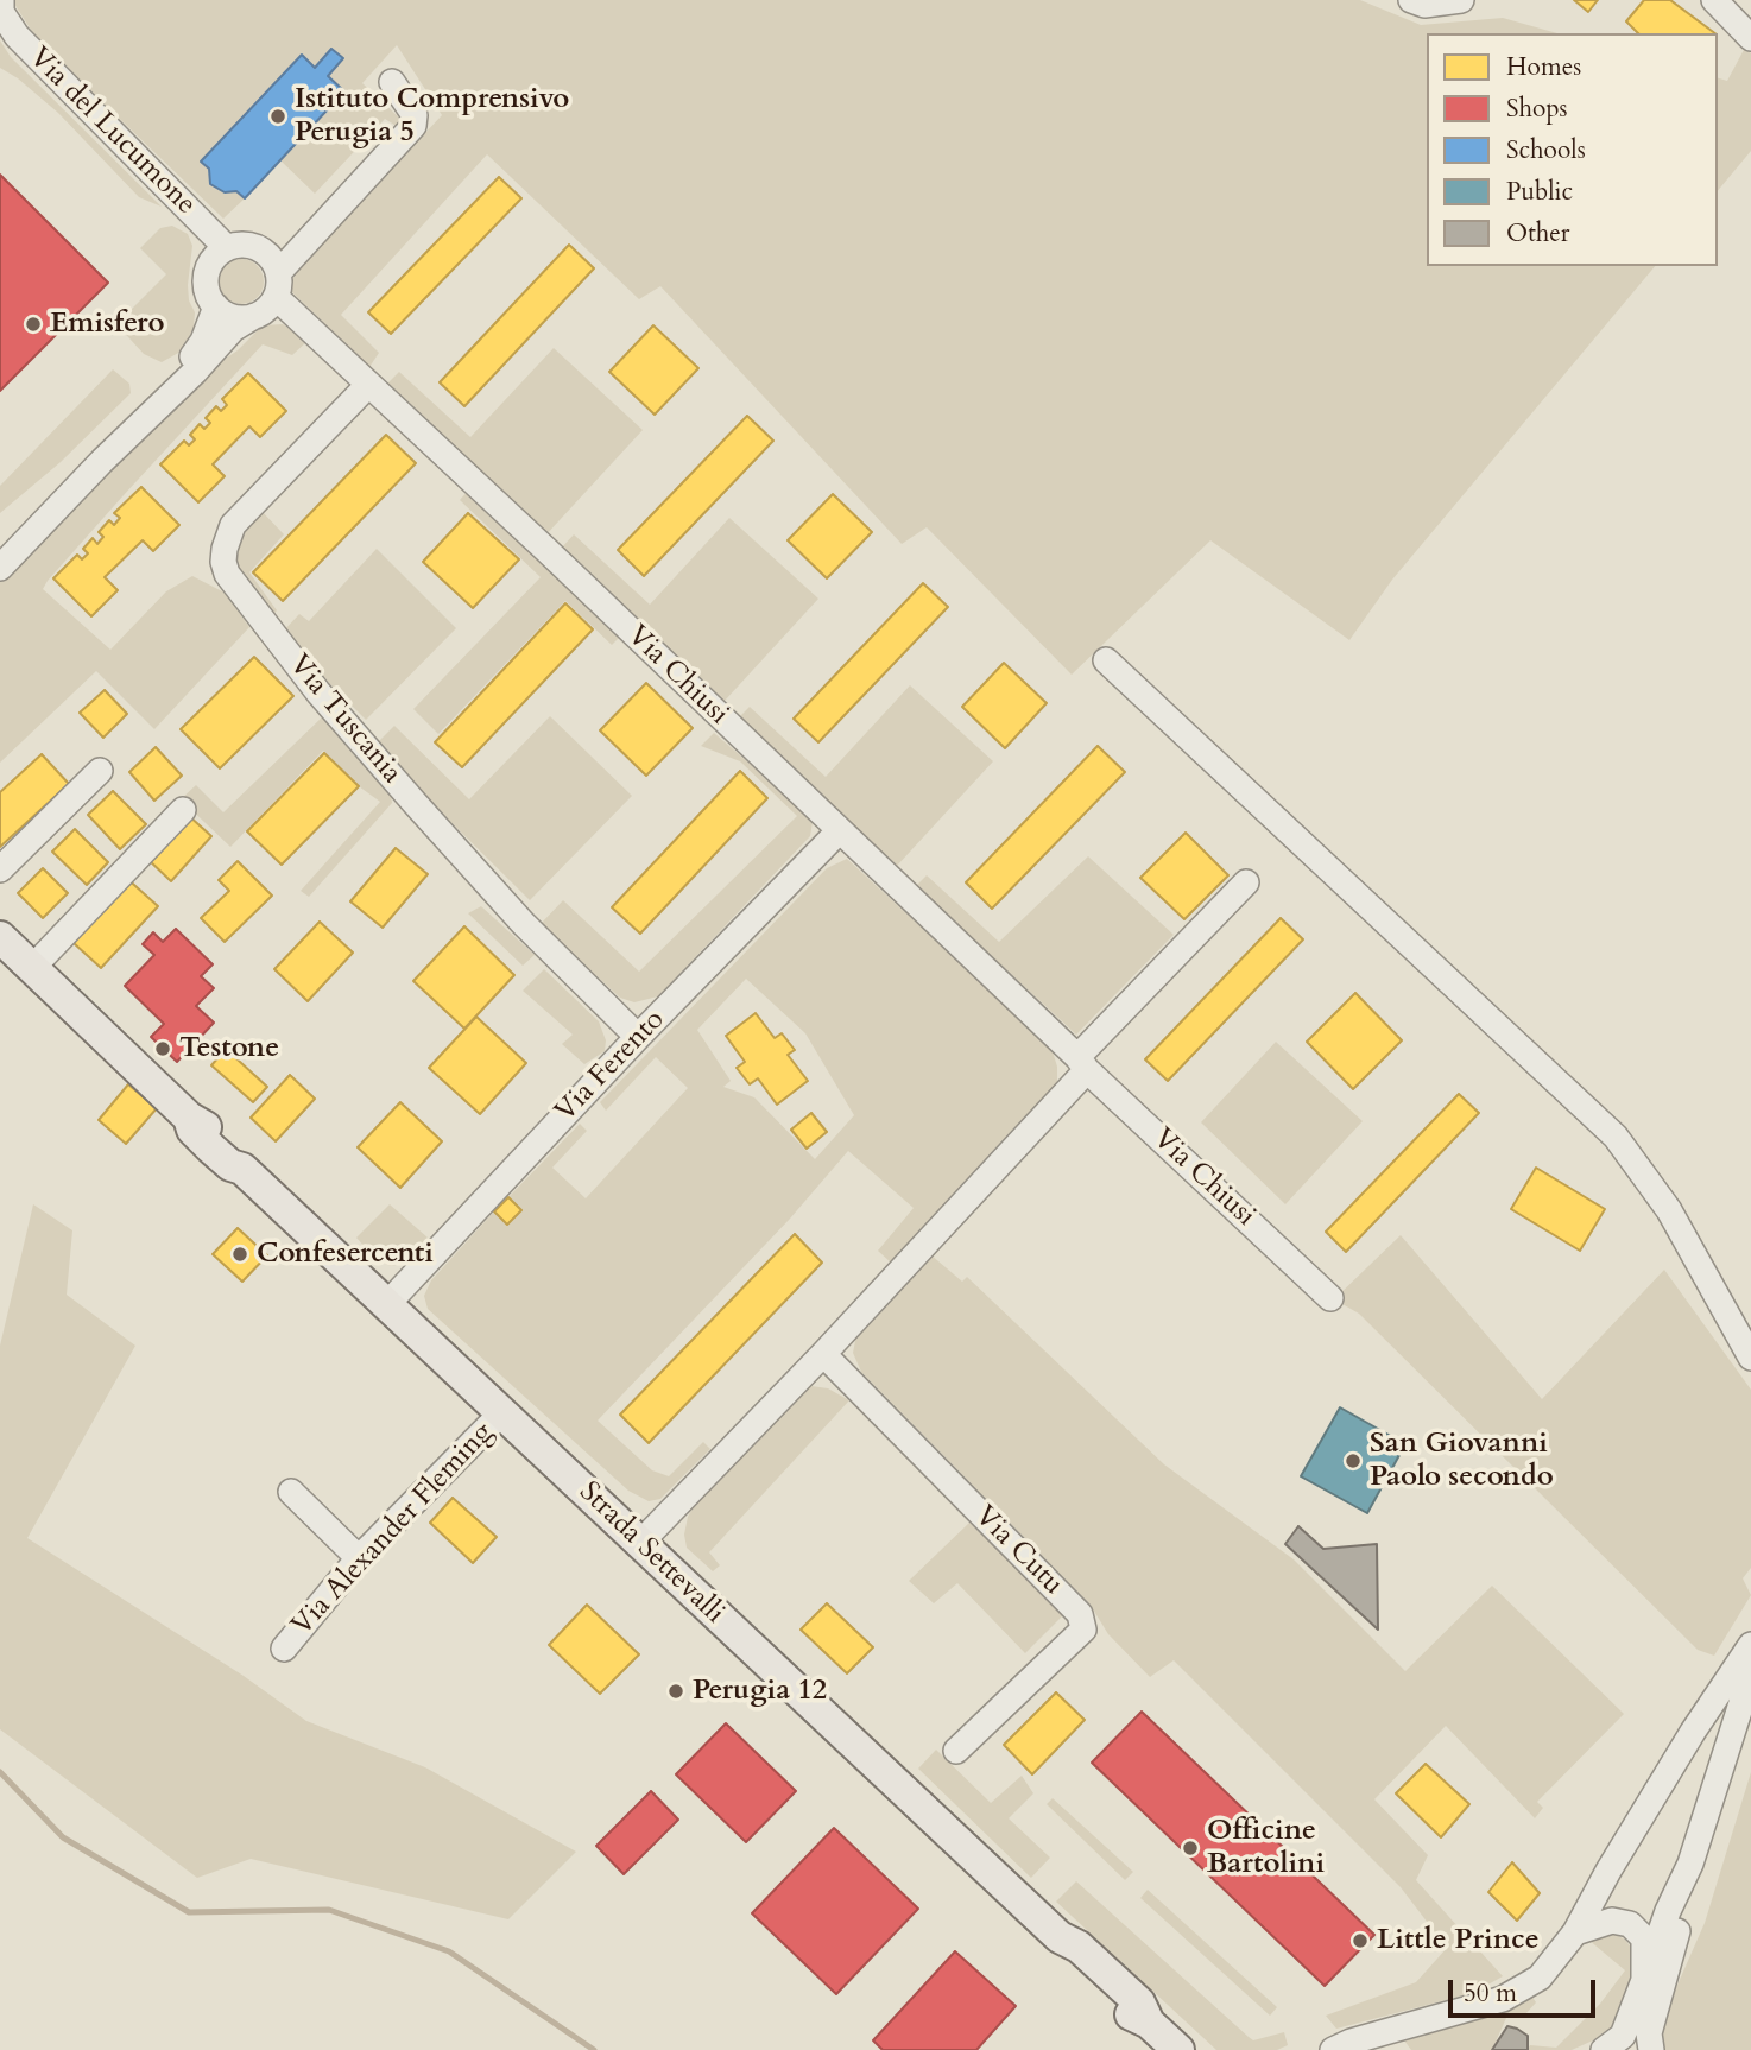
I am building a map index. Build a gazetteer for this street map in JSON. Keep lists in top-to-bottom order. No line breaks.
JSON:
{"streets":{"main road":["Strada Settevalli"],"street":["Via del Lucumone","Via Chiusi","Via Tuscania","Via Ferento","Via Alexander Fleming","Via Cutu"]},"crossings":[["Via del Lucumone","Via Chiusi"],["Via Chiusi","Via Tuscania"],["Via Chiusi","Via Ferento"],["Via Tuscania","Via Ferento"],["Via Ferento","Strada Settevalli"],["Via Alexander Fleming","Strada Settevalli"]],"places":["Istituto Comprensivo Perugia 5","Emisfero","Testone","Confesercenti","San Giovanni Paolo secondo","Perugia 12","Officine Bartolini","Little Prince"],"legend":["Homes","Shops","Schools","Public","Other"],"scale_bar":"50 m"}
